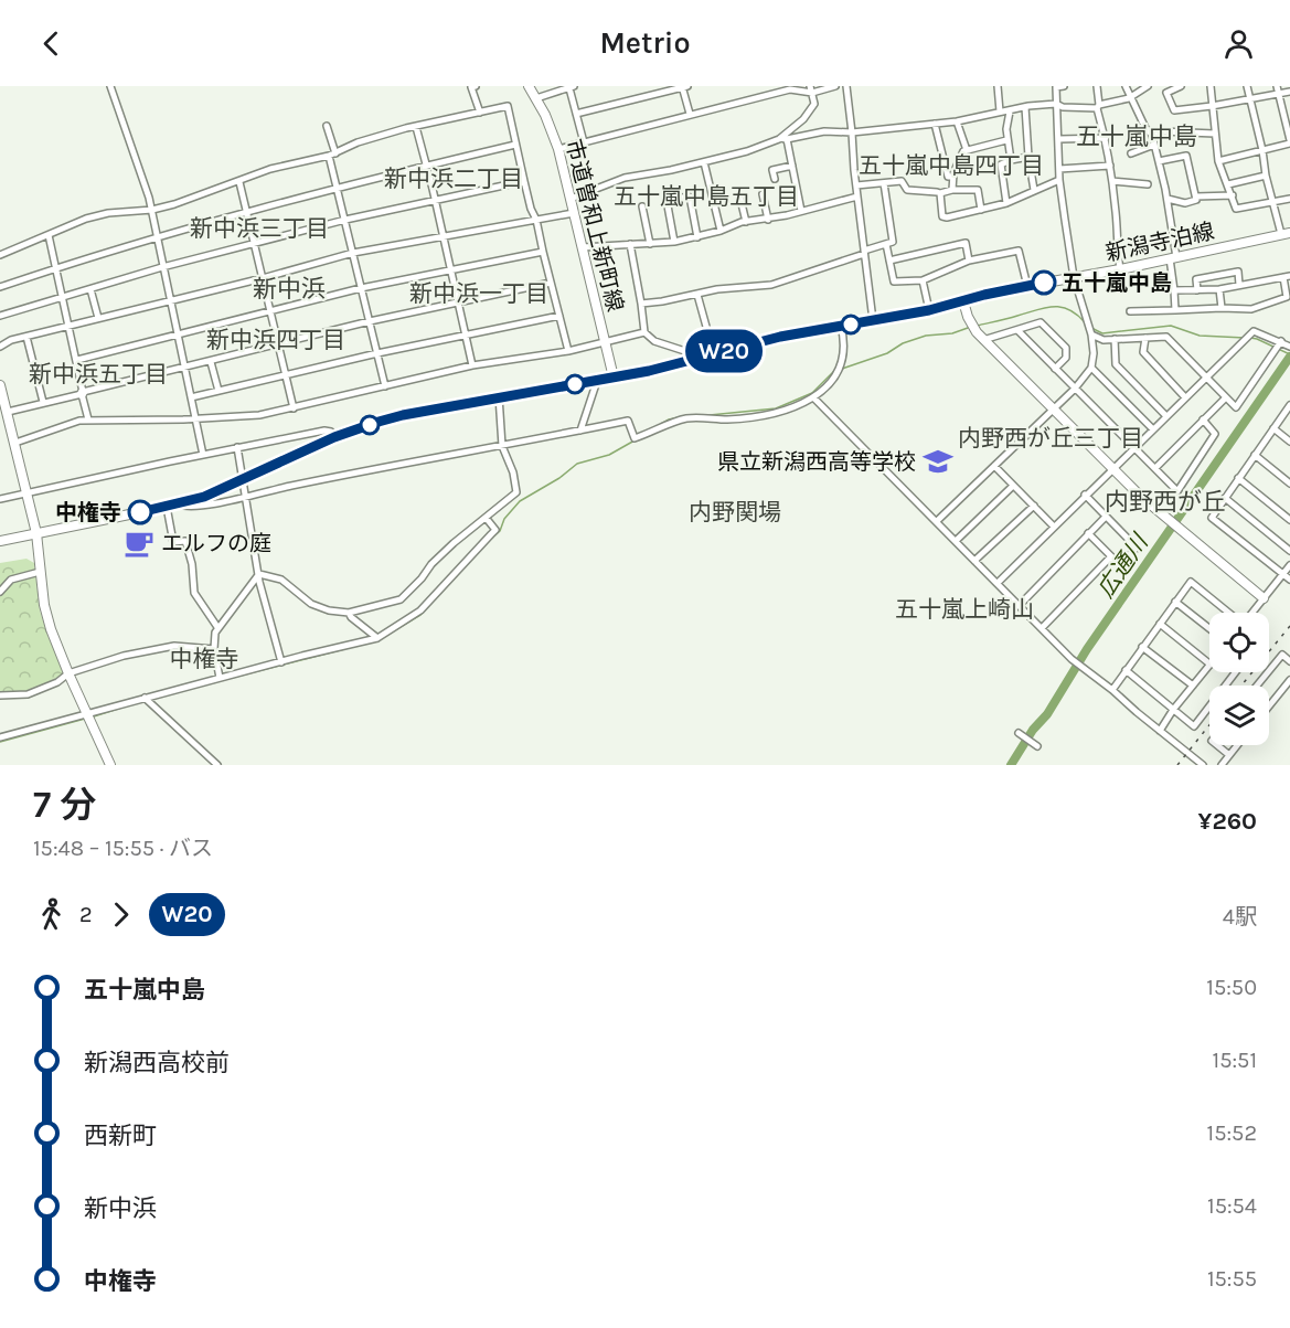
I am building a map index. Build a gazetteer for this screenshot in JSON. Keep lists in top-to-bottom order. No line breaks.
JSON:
{"streets":{"main road":["新潟寺泊線"],"street":["市道曽和上新町線"]},"crossings":[["市道曽和上新町線","新潟寺泊線"]],"districts":["五十嵐中島","五十嵐中島四丁目","新中浜二丁目","五十嵐中島五丁目","新中浜三丁目","新中浜","新中浜一丁目","新中浜四丁目","新中浜五丁目","内野西が丘三丁目","内野西が丘","内野関場","五十嵐上崎山","中権寺"],"water":["広通川"],"places":{"other":["五十嵐中島","中権寺"],"school or university":["県立新潟西高等学校"],"cafe":["エルフの庭"]},"lines":["bus line W20"],"page":{"header":"Metrio","on_map":"W20","heading":["7 分","15:48 – 15:55 · バス","¥260"],"legs":["2","W20","4駅"],"list":[{"name":"五十嵐中島","value":"15:50"},{"name":"新潟西高校前","value":"15:51"},{"name":"西新町","value":"15:52"},{"name":"新中浜","value":"15:54"},{"name":"中権寺","value":"15:55"}]}}
